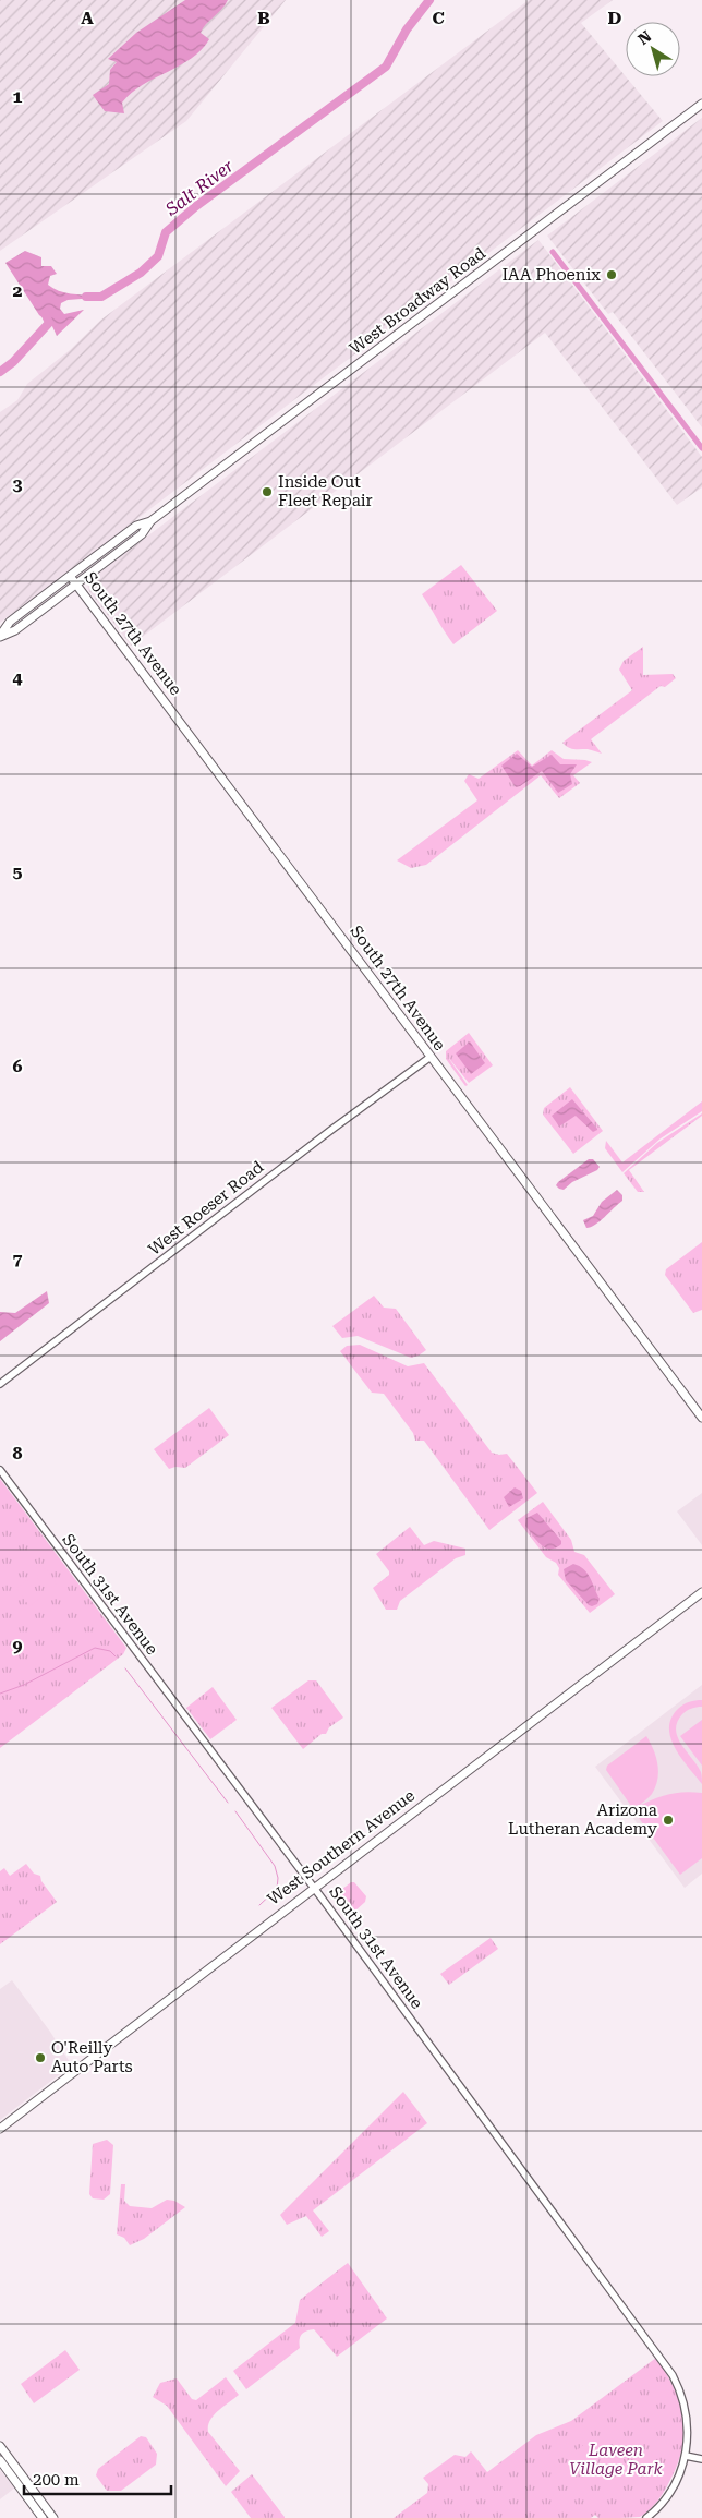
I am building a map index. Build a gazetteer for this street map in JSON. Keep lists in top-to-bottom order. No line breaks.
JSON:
{"streets":{"main road":["West Broadway Road","South 27th Avenue","West Southern Avenue"],"street":["West Roeser Road","South 31st Avenue"]},"crossings":[["West Broadway Road","South 27th Avenue"],["South 27th Avenue","West Roeser Road"],["South 31st Avenue","West Southern Avenue"]],"water":["Salt River"],"parks":["Laveen Village Park"],"places":["IAA Phoenix","Inside Out Fleet Repair","Arizona Lutheran Academy","O'Reilly Auto Parts"],"scale_bar":"200 m","north":"top left","grid":{"columns":["A","B","C","D"],"rows":["1","2","3","4","5","6","7","8","9"]}}
